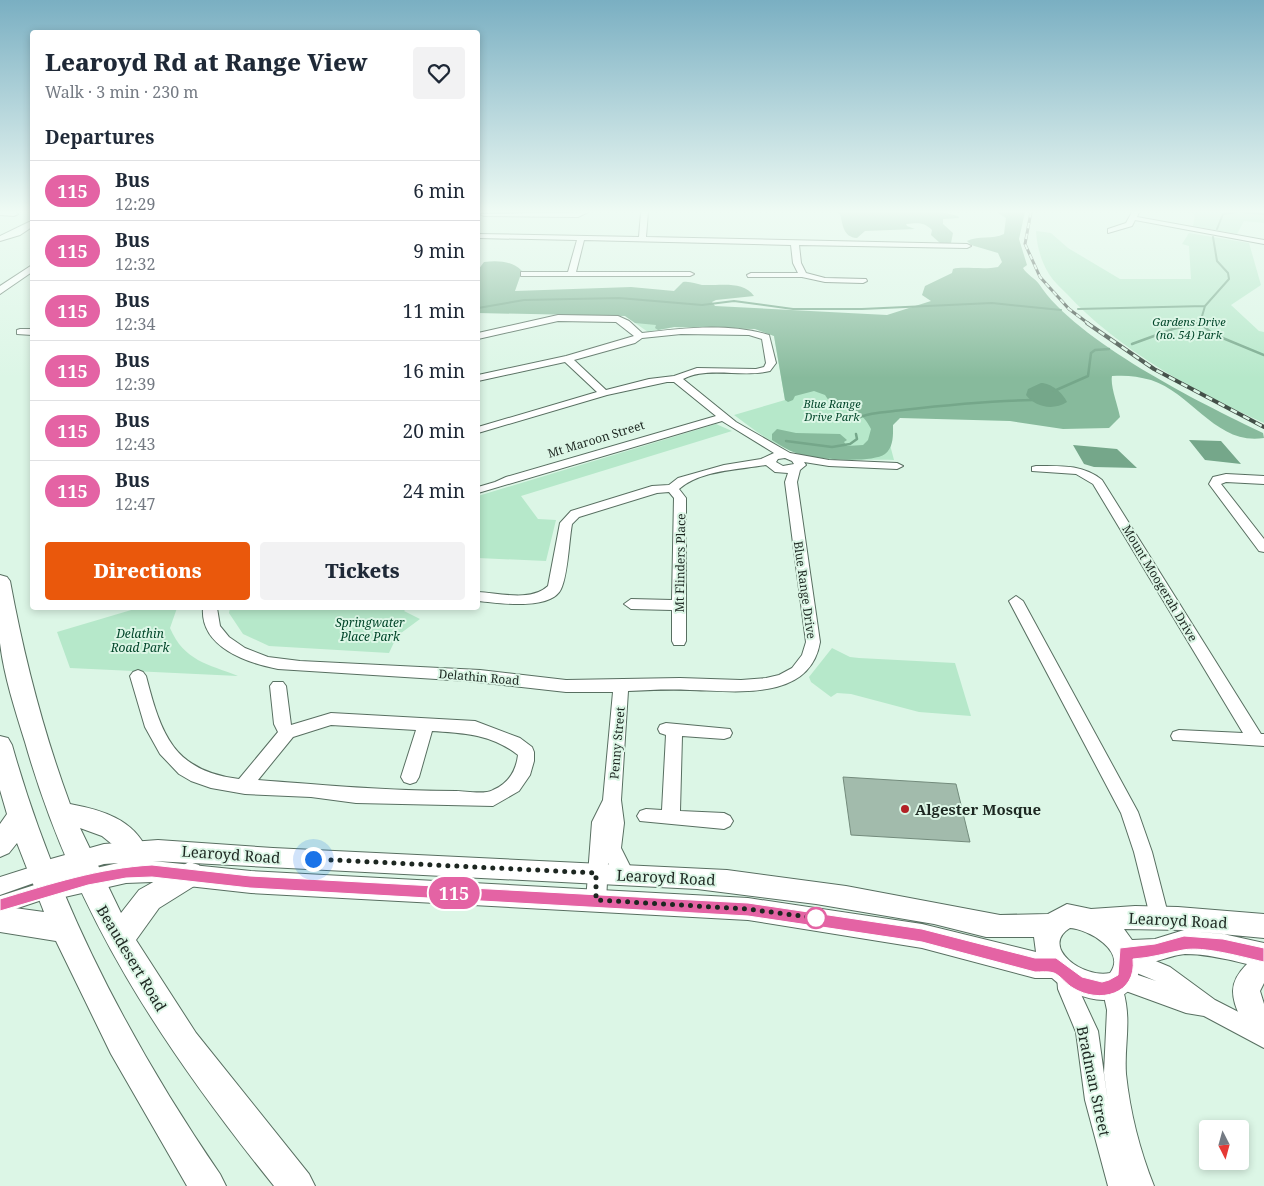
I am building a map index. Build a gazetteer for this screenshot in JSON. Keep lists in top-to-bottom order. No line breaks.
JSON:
{"streets":{"highway":["Beaudesert Road"],"main road":["Learoyd Road"],"street":["Mt Maroon Street","Mt Flinders Place","Mount Moogerah Drive","Blue Range Drive","Delathin Road","Penny Street","Bradman Street"]},"crossings":[["Blue Range Drive","Delathin Road"],["Delathin Road","Penny Street"],["Penny Street","Learoyd Road"],["Learoyd Road","Beaudesert Road"],["Learoyd Road","Bradman Street"]],"parks":["Gardens Drive (no. 54) Park","Blue Range Drive Park","Springwater Place Park","Delathin Road Park"],"places":["Algester Mosque"],"lines":["bus line 115"],"north":"bottom","page":{"on_map":"115","heading":[["Learoyd Rd at Range View","Walk · 3 min · 230 m"],"Departures"],"list":[{"mark":"115","name":"Bus","note":"12:29","value":"6 min"},{"mark":"115","name":"Bus","note":"12:32","value":"9 min"},{"mark":"115","name":"Bus","note":"12:34","value":"11 min"},{"mark":"115","name":"Bus","note":"12:39","value":"16 min"},{"mark":"115","name":"Bus","note":"12:43","value":"20 min"},{"mark":"115","name":"Bus","note":"12:47","value":"24 min"}],"buttons":["Directions","Tickets"]}}
